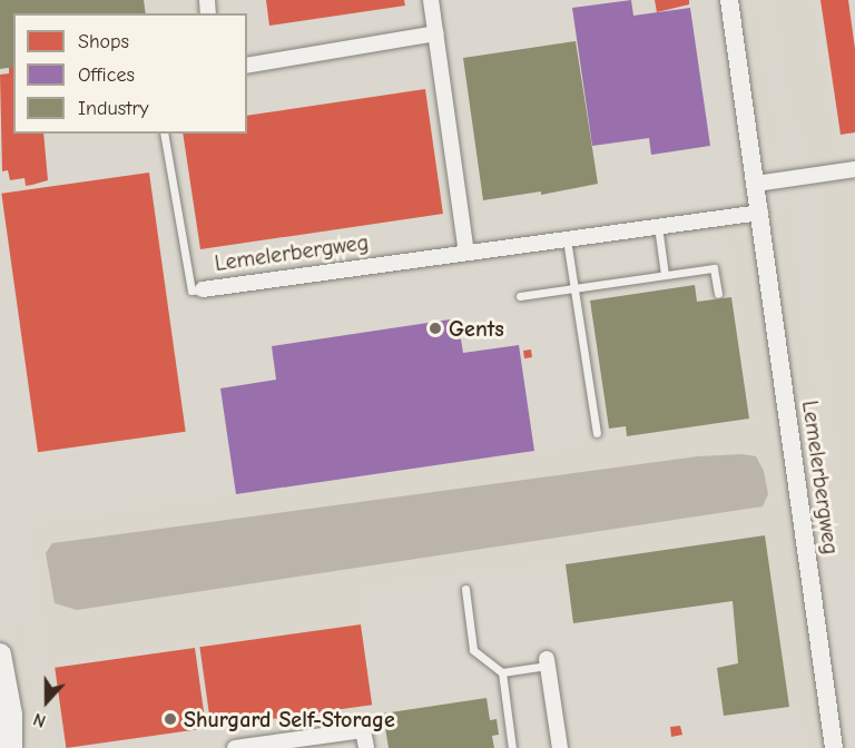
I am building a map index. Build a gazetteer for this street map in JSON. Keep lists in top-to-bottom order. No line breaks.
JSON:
{"streets":{"street":["Lemelerbergweg"]},"places":["Gents","Shurgard Self-Storage"],"legend":["Shops","Offices","Industry"],"north":"bottom"}
